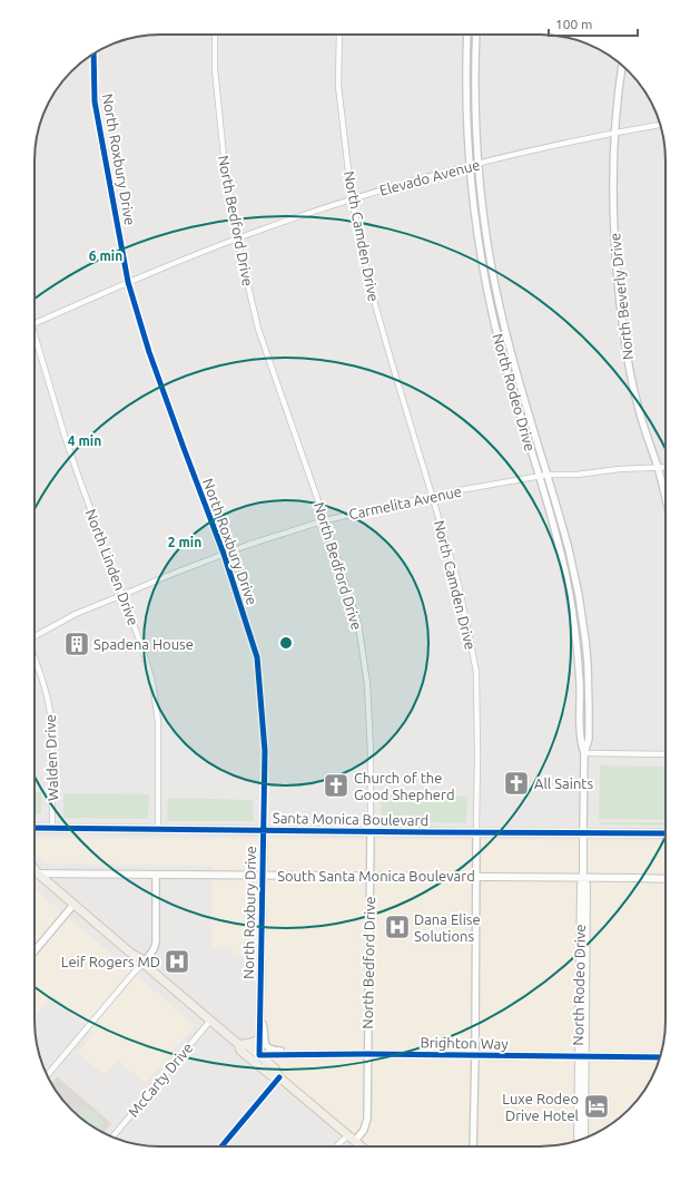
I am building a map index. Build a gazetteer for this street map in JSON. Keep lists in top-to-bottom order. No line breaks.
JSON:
{"streets":{"main road":["North Rodeo Drive","Santa Monica Boulevard","South Santa Monica Boulevard"],"street":["North Roxbury Drive","Elevado Avenue","North Bedford Drive","North Camden Drive","North Beverly Drive","Carmelita Avenue","North Linden Drive","Walden Drive","Brighton Way","McCarty Drive"]},"crossings":[["North Roxbury Drive","Elevado Avenue"],["North Roxbury Drive","Carmelita Avenue"],["North Roxbury Drive","Santa Monica Boulevard"],["North Roxbury Drive","South Santa Monica Boulevard"],["North Roxbury Drive","Brighton Way"],["Elevado Avenue","North Bedford Drive"],["Elevado Avenue","North Camden Drive"],["Elevado Avenue","North Beverly Drive"],["Elevado Avenue","North Rodeo Drive"],["North Bedford Drive","Carmelita Avenue"],["North Bedford Drive","Santa Monica Boulevard"],["North Bedford Drive","South Santa Monica Boulevard"],["North Bedford Drive","Brighton Way"],["North Camden Drive","Carmelita Avenue"],["North Camden Drive","Santa Monica Boulevard"],["North Camden Drive","South Santa Monica Boulevard"],["North Camden Drive","Brighton Way"],["North Beverly Drive","Carmelita Avenue"],["North Rodeo Drive","Carmelita Avenue"],["North Rodeo Drive","Santa Monica Boulevard"],["North Rodeo Drive","South Santa Monica Boulevard"],["North Rodeo Drive","Brighton Way"],["Carmelita Avenue","North Linden Drive"],["North Linden Drive","Santa Monica Boulevard"],["Walden Drive","Santa Monica Boulevard"]],"places":{"building":["Spadena House"],"church":["All Saints","Church of the Good Shepherd"],"hospital":["Dana Elise Solutions","Leif Rogers MD"],"hotel":["Luxe Rodeo Drive Hotel"]},"scale_bar":"100 m","rings":["6 min","4 min","2 min"]}
